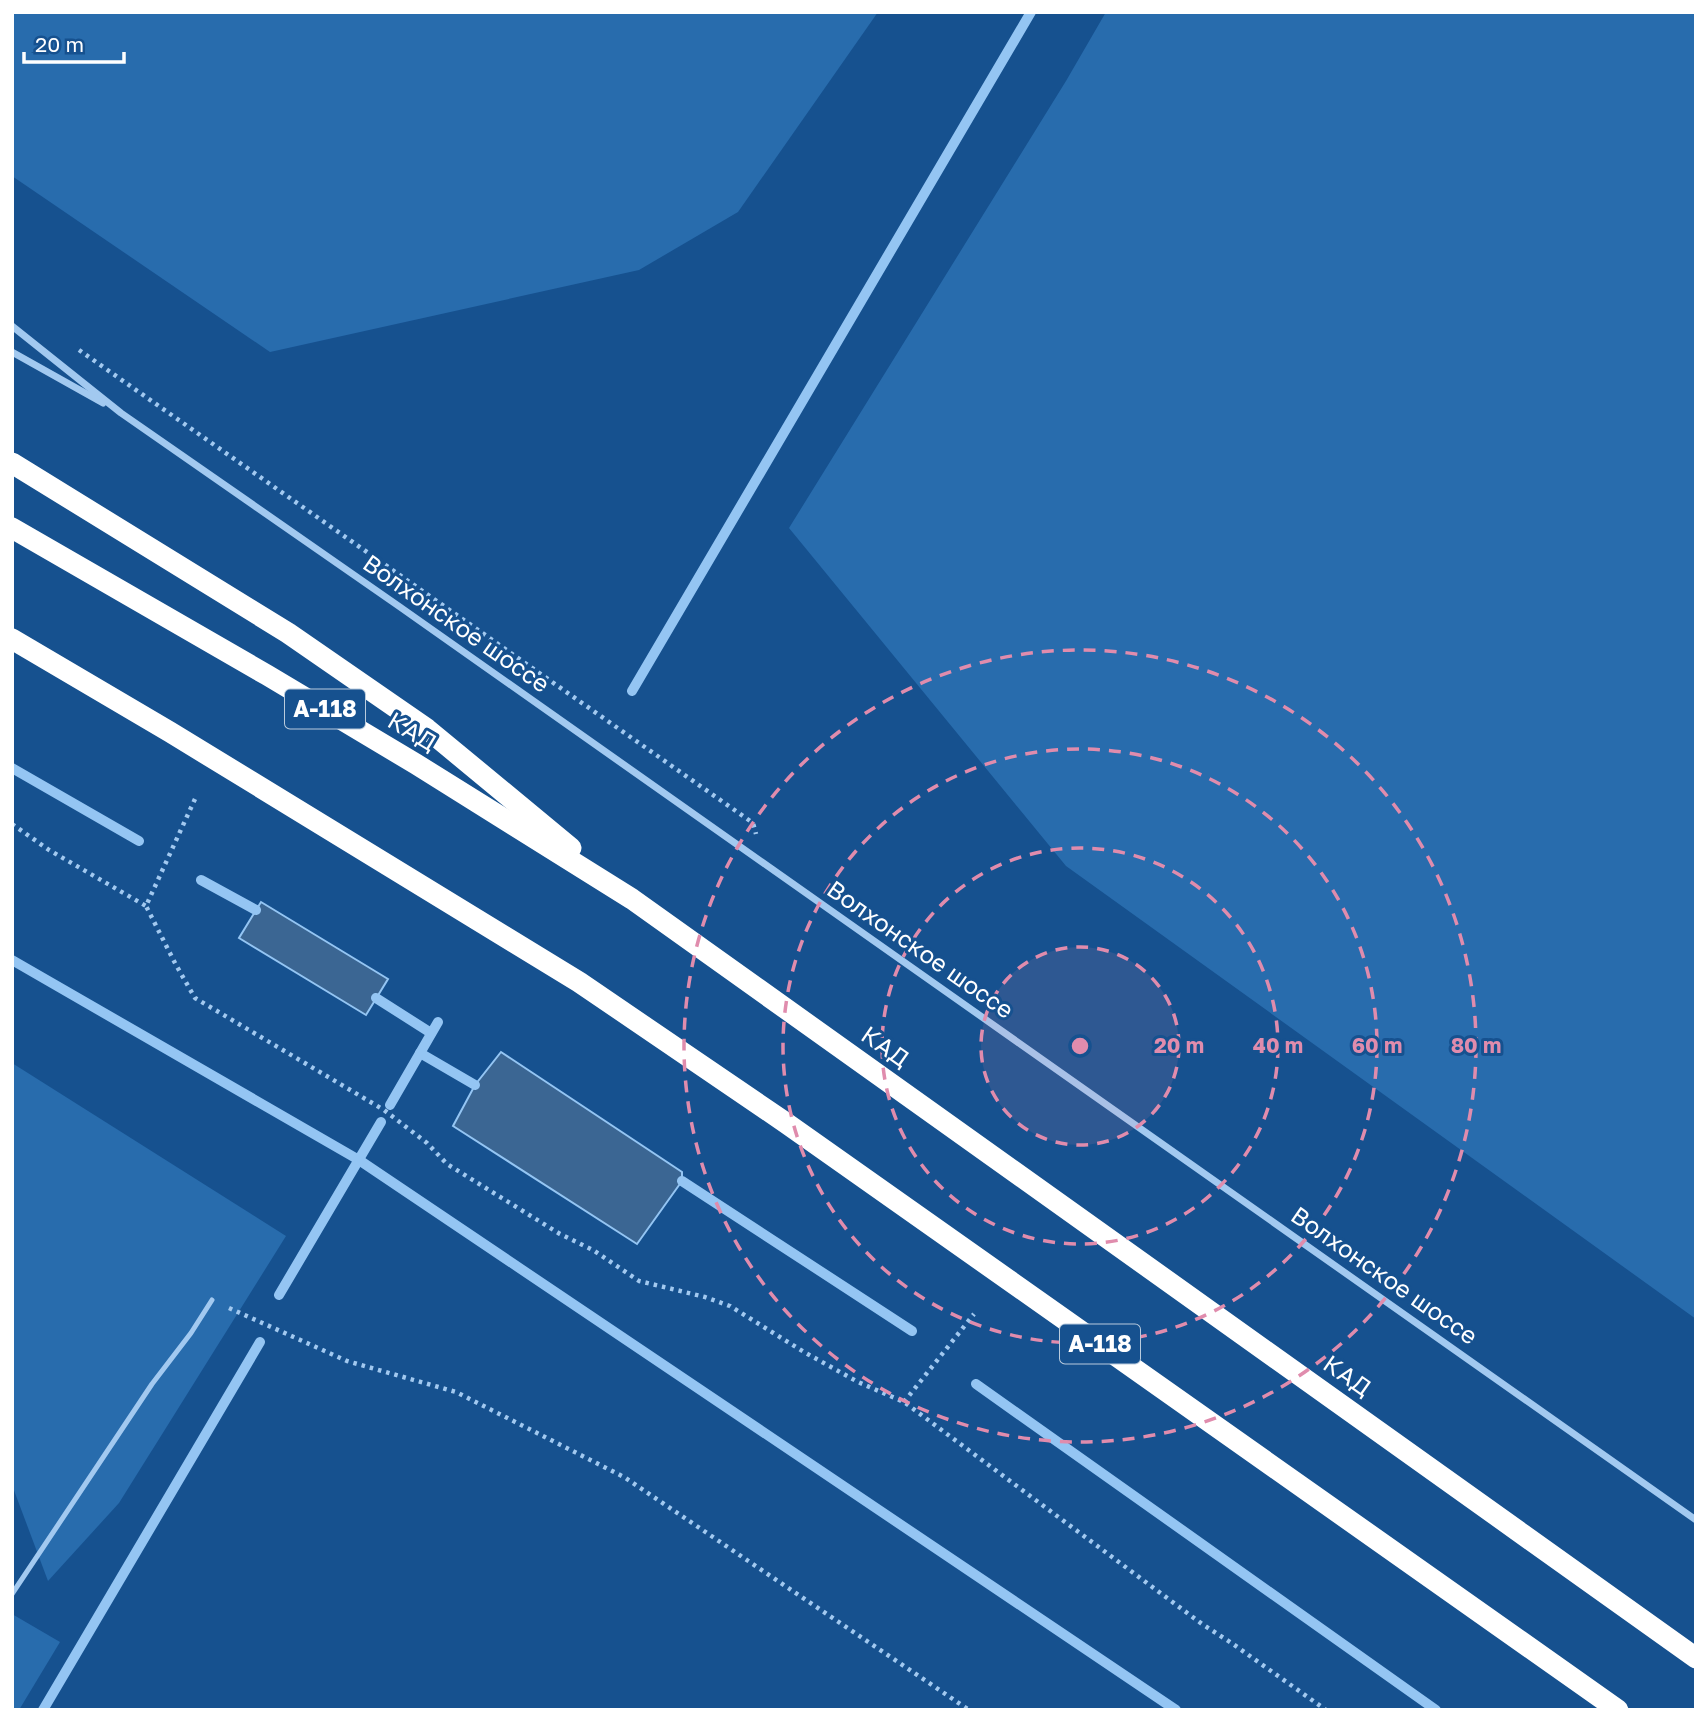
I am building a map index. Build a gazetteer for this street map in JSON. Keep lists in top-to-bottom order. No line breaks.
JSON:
{"streets":{"highway":["А-118","КАД"],"street":["Волхонское шоссе"]},"scale_bar":"20 m","rings":["20 m","40 m","60 m","80 m"]}
